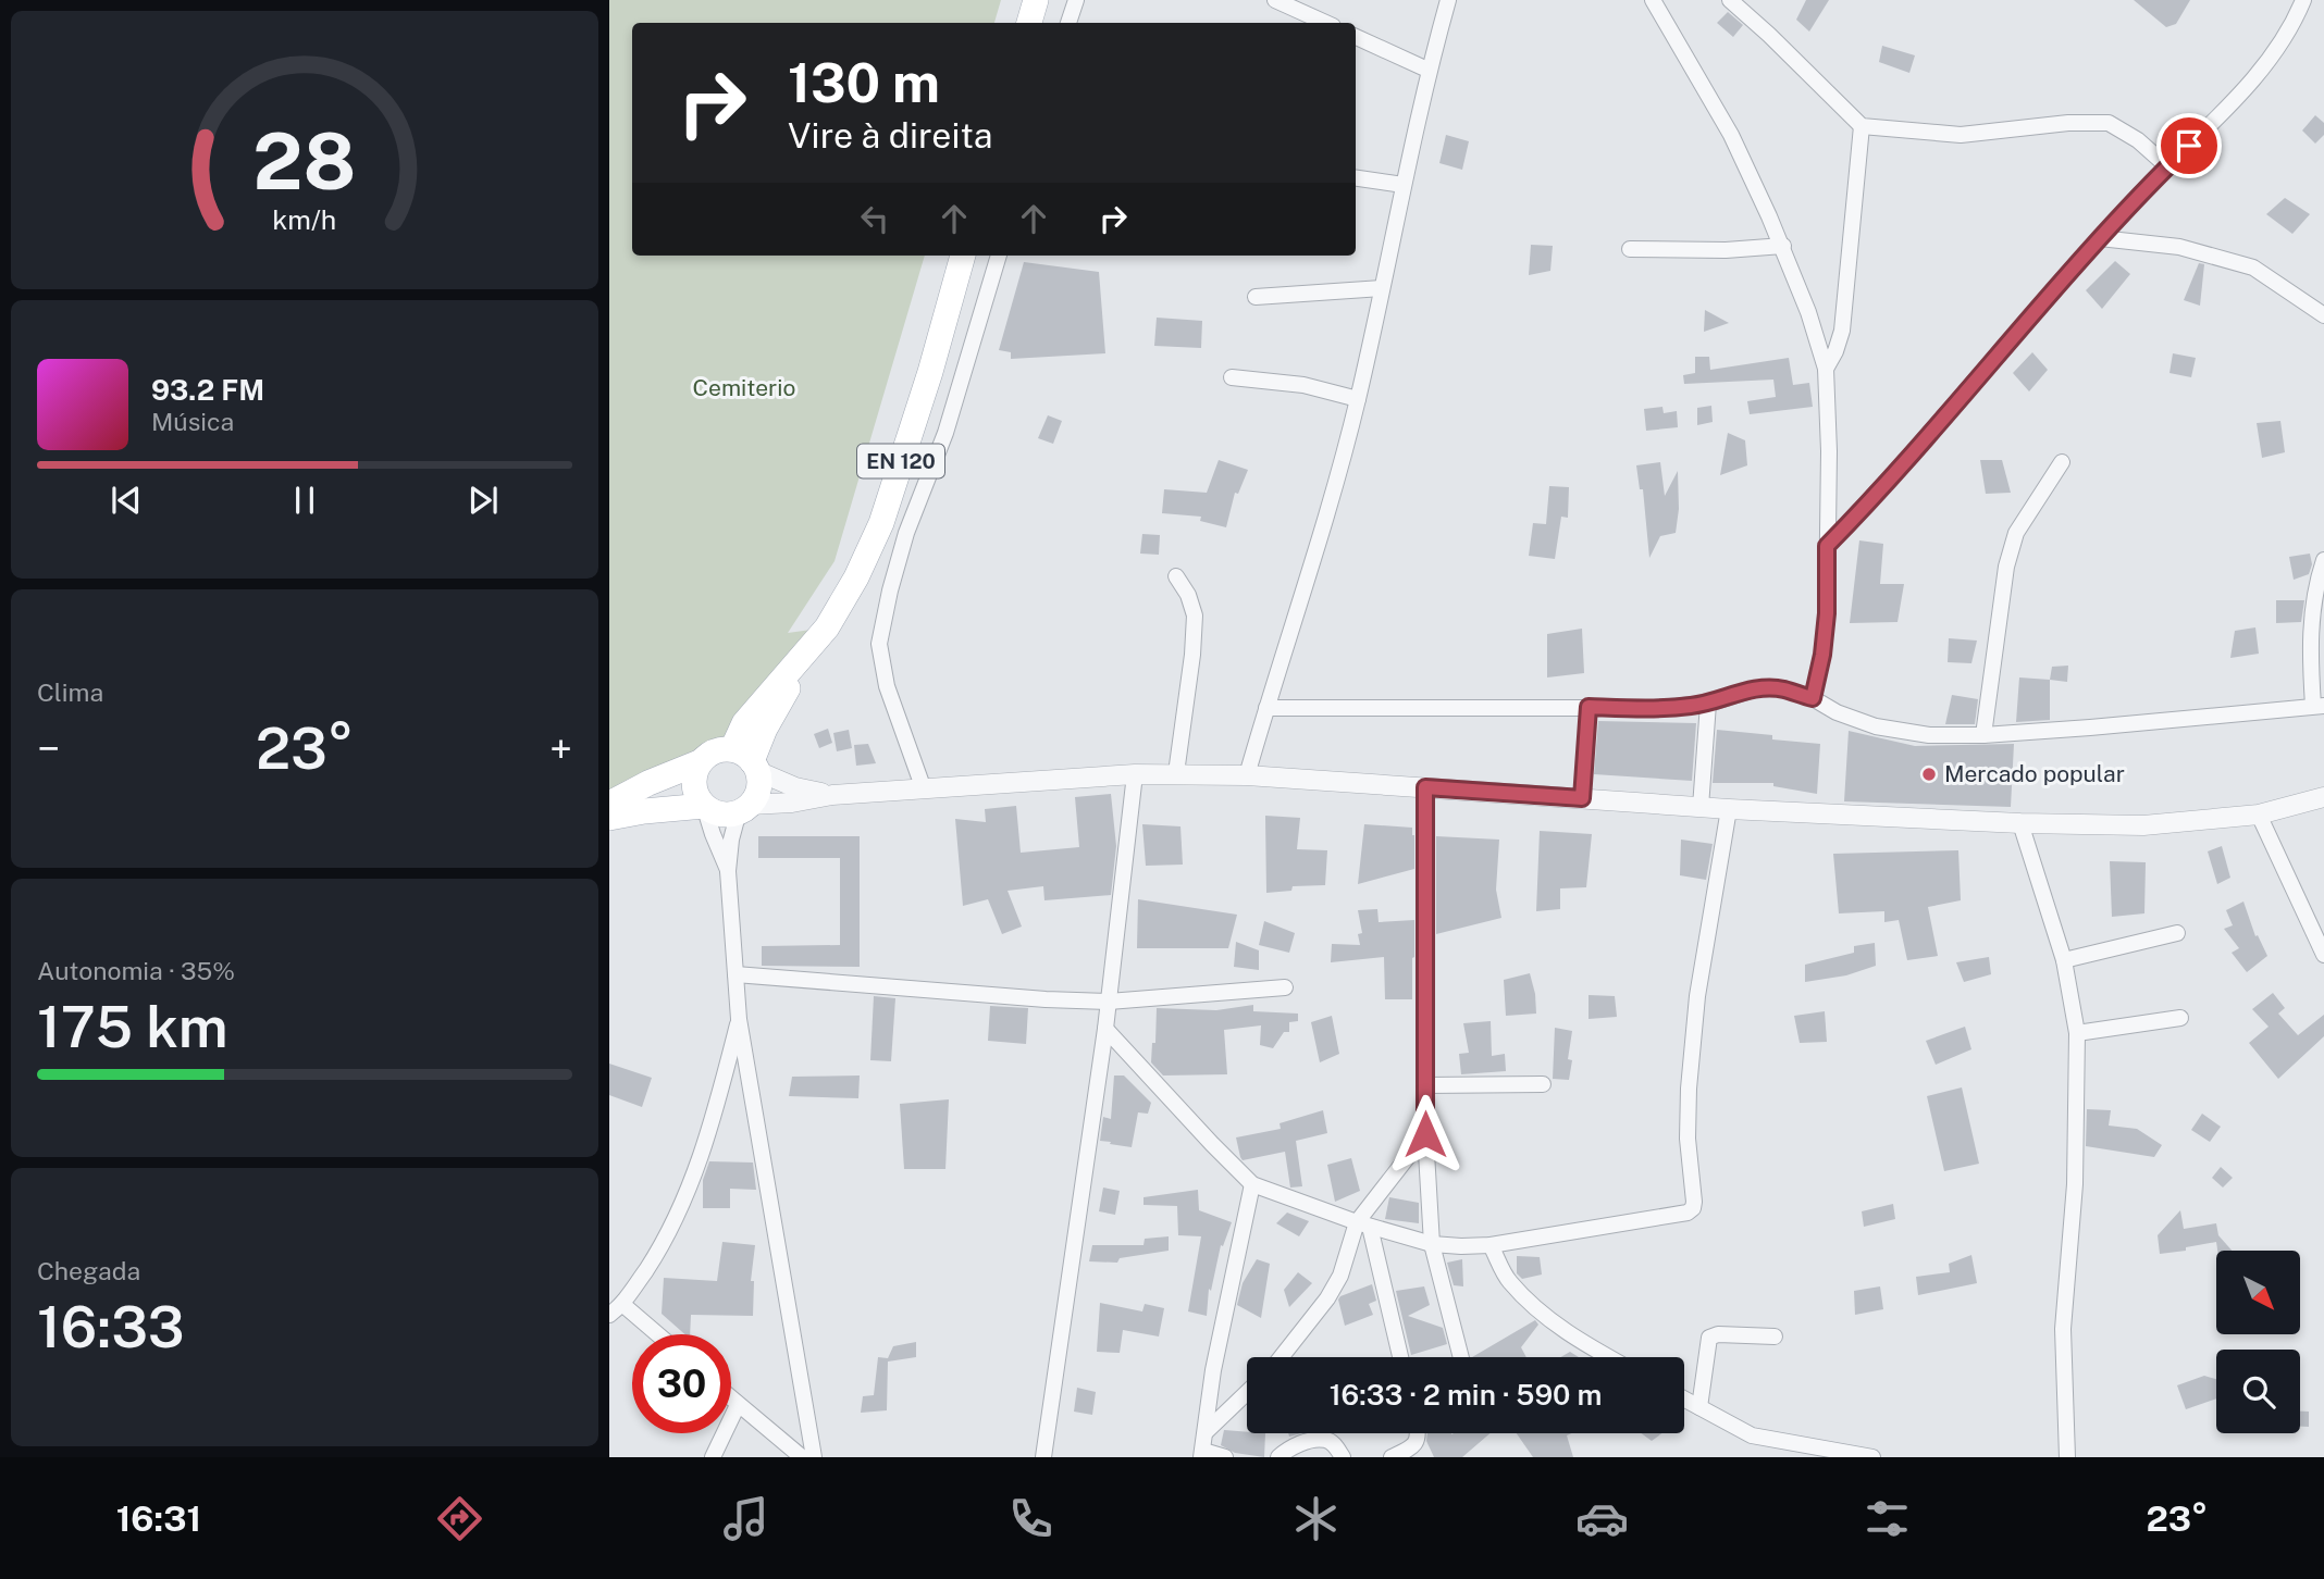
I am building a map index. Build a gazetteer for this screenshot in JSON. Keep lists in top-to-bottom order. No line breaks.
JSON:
{"streets":{"main road":["EN 120"]},"parks":["Cemiterio"],"places":["Mercado popular"],"north":"bottom right","page":{"turn":["130 m","Vire à direita"],"song":["93.2 FM","Música"],"tile":["Clima",["Autonomia · 35%","175 km"],["Chegada","16:33"]],"heat":["−","23°","+"],"limit":"30","trip":"16:33 · 2 min · 590 m","tabs":["16:31","23°"],"gauge":["28","km/h"]}}
